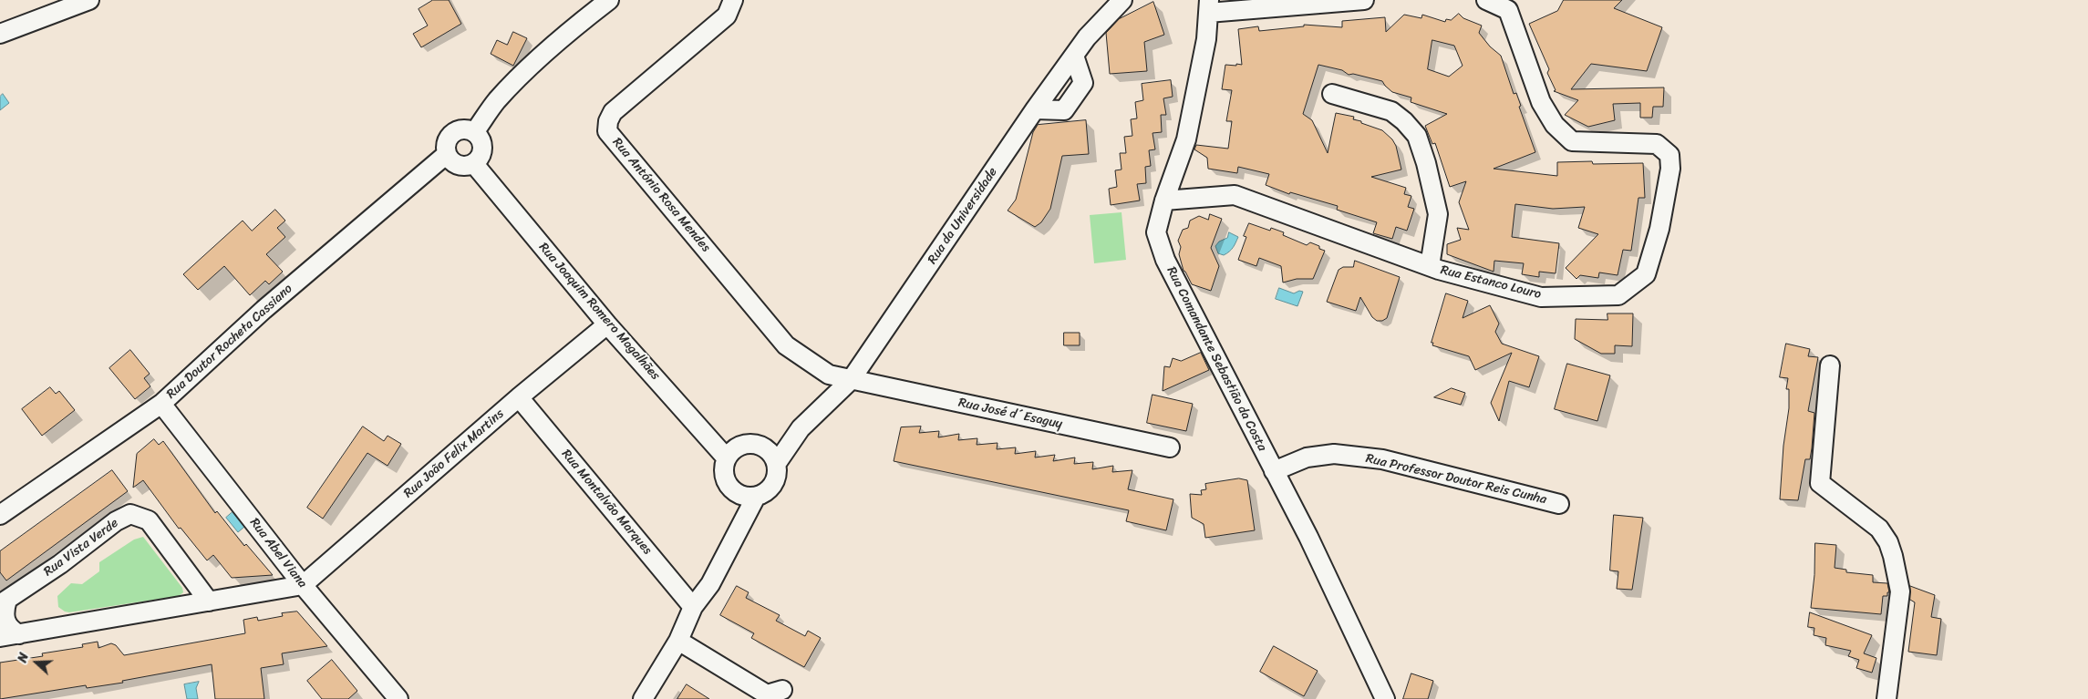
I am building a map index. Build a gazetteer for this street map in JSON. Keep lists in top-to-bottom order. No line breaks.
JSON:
{"streets":{"street":["Rua António Rosa Mendes","Rua da Universidade","Rua Estanco Louro","Rua Joaquim Romero Magalhães","Rua Doutor Rocheta Cassiano","Rua Comandante Sebastião da Costa","Rua José d´Esaguy","Rua João Felix Martins","Rua Professor Doutor Reis Cunha","Rua Montalvão Marques","Rua Vista Verde","Rua Abel Viana"]},"crossings":[["Rua António Rosa Mendes","Rua da Universidade"],["Rua António Rosa Mendes","Rua José d´Esaguy"],["Rua da Universidade","Rua Joaquim Romero Magalhães"],["Rua da Universidade","Rua José d´Esaguy"],["Rua da Universidade","Rua Montalvão Marques"],["Rua Estanco Louro","Rua Comandante Sebastião da Costa"],["Rua Joaquim Romero Magalhães","Rua Doutor Rocheta Cassiano"],["Rua Joaquim Romero Magalhães","Rua João Felix Martins"],["Rua Doutor Rocheta Cassiano","Rua Abel Viana"],["Rua Comandante Sebastião da Costa","Rua Professor Doutor Reis Cunha"],["Rua João Felix Martins","Rua Montalvão Marques"],["Rua João Felix Martins","Rua Abel Viana"]],"north":"left"}
